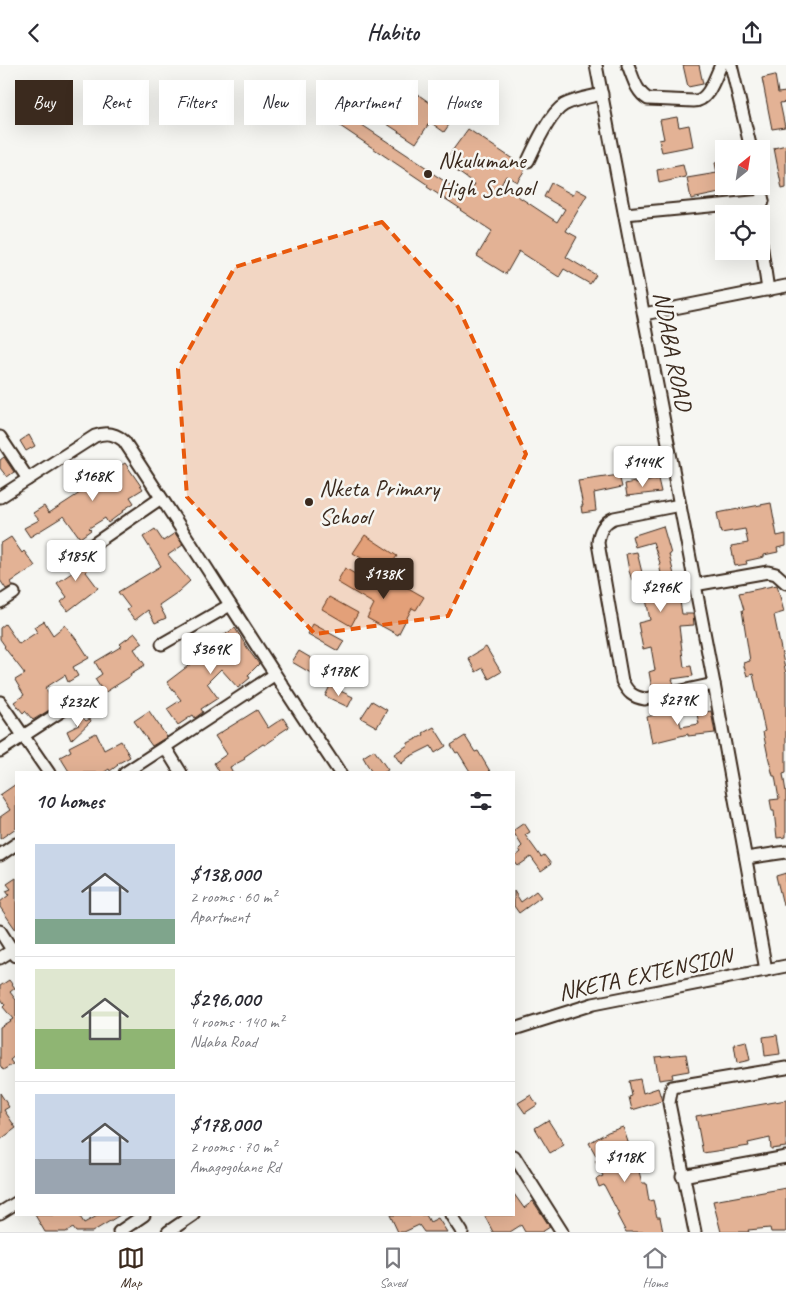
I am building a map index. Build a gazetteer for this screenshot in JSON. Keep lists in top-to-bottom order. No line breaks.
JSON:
{"streets":{"street":["NDABA ROAD","NKETA EXTENSION"]},"crossings":[["NDABA ROAD","NKETA EXTENSION"]],"places":["Nkulumane High School","Nketa Primary School"],"north":"top right","page":{"header":"Habito","chip":["Buy","Rent","Filters","New","Apartment","House"],"price":["$144K","$168K","$185K","$138K","$296K","$369K","$178K","$279K","$232K","$118K"],"heading":"10 homes","list":[{"name":"$138,000","note":"2 rooms · 60 m² · Apartment"},{"name":"$296,000","note":"4 rooms · 140 m² · Ndaba Road"},{"name":"$178,000","note":"2 rooms · 70 m² · Amagogokane Rd"}],"tabs":["Map","Saved","Home"]}}
